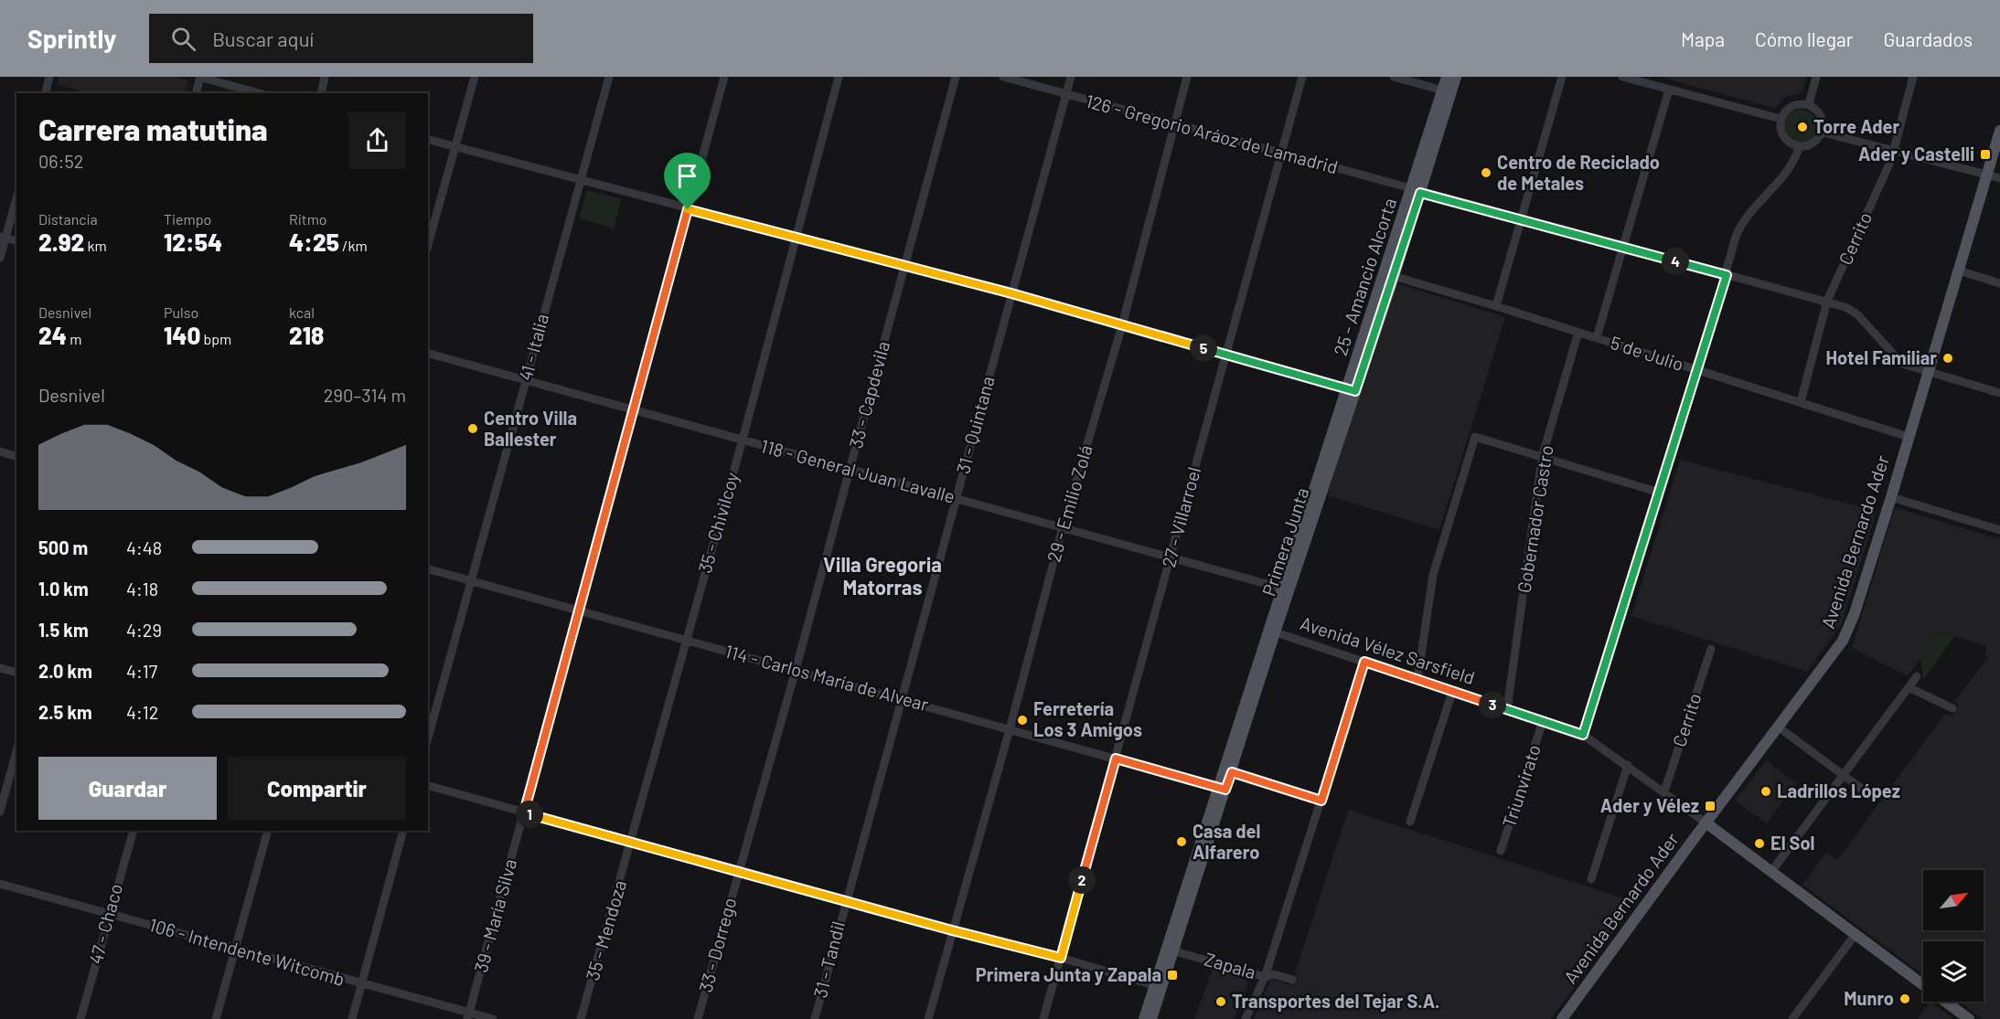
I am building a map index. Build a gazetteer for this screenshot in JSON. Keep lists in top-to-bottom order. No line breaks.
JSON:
{"streets":{"main road":["Primera Junta","Avenida Bernardo Ader","Avenida Vélez Sarsfield"],"street":["126 - Gregorio Aráoz de Lamadrid","Cerrito","41 - Italia","5 de Julio","33 - Capdevila","31 - Quintana","118 - General Juan Lavalle","29 - Emilio Zolá","27 - Villarroel","Gobernador Castro","35 - Chivilcoy","114 - Carlos María de Alvear","Triunvirato","39 - María Silva","47 - Chaco","35 - Mendoza","33 - Dorrego","106 - Intendente Witcomb","31 - Tandil","Zapala"]},"crossings":[["126 - Gregorio Aráoz de Lamadrid","Cerrito"],["126 - Gregorio Aráoz de Lamadrid","31 - Quintana"],["126 - Gregorio Aráoz de Lamadrid","29 - Emilio Zolá"],["126 - Gregorio Aráoz de Lamadrid","27 - Villarroel"],["126 - Gregorio Aráoz de Lamadrid","Primera Junta"],["126 - Gregorio Aráoz de Lamadrid","Avenida Bernardo Ader"],["Cerrito","5 de Julio"],["Cerrito","Avenida Vélez Sarsfield"],["41 - Italia","118 - General Juan Lavalle"],["41 - Italia","114 - Carlos María de Alvear"],["5 de Julio","Gobernador Castro"],["5 de Julio","Primera Junta"],["5 de Julio","Avenida Bernardo Ader"],["33 - Capdevila","118 - General Juan Lavalle"],["33 - Capdevila","114 - Carlos María de Alvear"],["33 - Capdevila","33 - Dorrego"],["31 - Quintana","118 - General Juan Lavalle"],["31 - Quintana","114 - Carlos María de Alvear"],["31 - Quintana","31 - Tandil"],["118 - General Juan Lavalle","29 - Emilio Zolá"],["118 - General Juan Lavalle","27 - Villarroel"],["118 - General Juan Lavalle","35 - Chivilcoy"],["118 - General Juan Lavalle","Primera Junta"],["118 - General Juan Lavalle","39 - María Silva"],["29 - Emilio Zolá","114 - Carlos María de Alvear"],["27 - Villarroel","114 - Carlos María de Alvear"],["Gobernador Castro","Avenida Vélez Sarsfield"],["35 - Chivilcoy","114 - Carlos María de Alvear"],["35 - Chivilcoy","35 - Mendoza"],["Primera Junta","Avenida Vélez Sarsfield"],["Primera Junta","114 - Carlos María de Alvear"],["Primera Junta","Zapala"],["Avenida Bernardo Ader","Avenida Vélez Sarsfield"],["Avenida Vélez Sarsfield","Triunvirato"],["114 - Carlos María de Alvear","39 - María Silva"],["39 - María Silva","106 - Intendente Witcomb"],["47 - Chaco","106 - Intendente Witcomb"]],"districts":["Villa Gregoria Matorras"],"places":{"other":["Torre Ader","Centro de Reciclado de Metales","Hotel Familiar","Centro Villa Ballester","Ferretería Los 3 Amigos","Ladrillos López","Casa del Alfarero","El Sol","Munro","Transportes del Tejar S.A."],"transit":["Ader y Castelli","Ader y Vélez","Primera Junta y Zapala"]},"north":"top right","page":{"header":"Sprintly","search":"Buscar aquí","nav":["Mapa","Cómo llegar","Guardados"],"heading":["Carrera matutina","06:52"],"stats":[["Distancia","2.92 km"],["Tiempo","12:54"],["Ritmo","4:25 /km"],["Desnivel","24 m"],["Pulso","140 bpm"],["kcal","218"]],"pins":["4","5","3","1","2"],"chart":["Desnivel","290–314 m"],"list":[{"name":"500 m","note":"4:48"},{"name":"1.0 km","note":"4:18"},{"name":"1.5 km","note":"4:29"},{"name":"2.0 km","note":"4:17"},{"name":"2.5 km","note":"4:12"}],"buttons":["Guardar","Compartir"]}}
